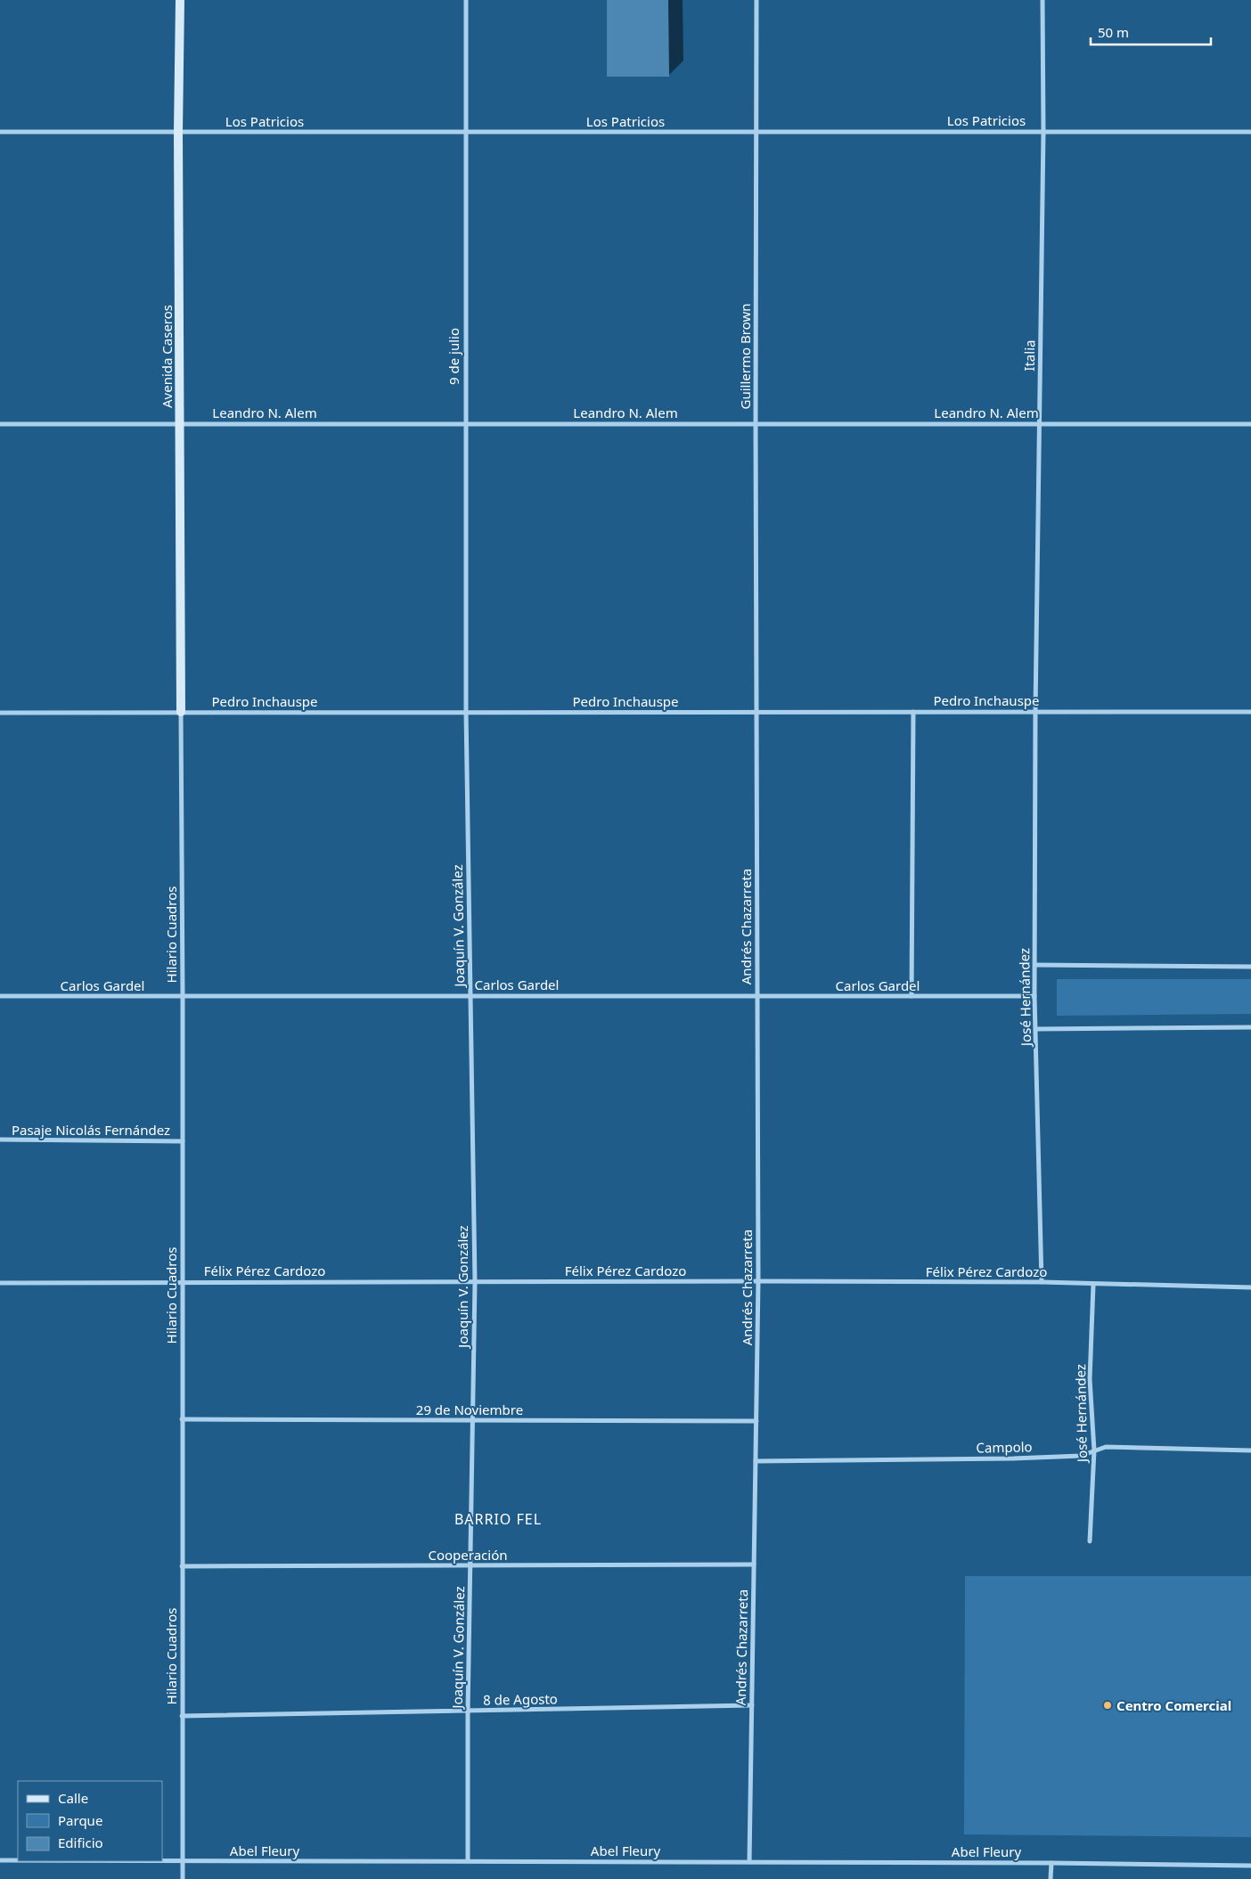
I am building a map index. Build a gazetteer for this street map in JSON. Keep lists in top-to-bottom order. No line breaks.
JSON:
{"streets":{"main road":["Avenida Caseros"],"street":["Los Patricios","Italia","9 de julio","Guillermo Brown","Leandro N. Alem","Pedro Inchauspe","Joaquín V. González","Andrés Chazarreta","Hilario Cuadros","Carlos Gardel","José Hernández","Pasaje Nicolás Fernández","Félix Pérez Cardozo","29 de Noviembre","Campolo","Cooperación","8 de Agosto","Abel Fleury"]},"crossings":[["Los Patricios","Italia"],["Los Patricios","Avenida Caseros"],["Los Patricios","9 de julio"],["Los Patricios","Guillermo Brown"],["Italia","Leandro N. Alem"],["Italia","Pedro Inchauspe"],["Italia","José Hernández"],["Avenida Caseros","Leandro N. Alem"],["Avenida Caseros","Pedro Inchauspe"],["Avenida Caseros","Hilario Cuadros"],["9 de julio","Leandro N. Alem"],["9 de julio","Pedro Inchauspe"],["9 de julio","Joaquín V. González"],["Guillermo Brown","Leandro N. Alem"],["Guillermo Brown","Pedro Inchauspe"],["Guillermo Brown","Andrés Chazarreta"],["Pedro Inchauspe","Joaquín V. González"],["Pedro Inchauspe","Andrés Chazarreta"],["Pedro Inchauspe","Hilario Cuadros"],["Pedro Inchauspe","José Hernández"],["Joaquín V. González","Carlos Gardel"],["Joaquín V. González","Félix Pérez Cardozo"],["Joaquín V. González","29 de Noviembre"],["Joaquín V. González","Cooperación"],["Joaquín V. González","8 de Agosto"],["Joaquín V. González","Abel Fleury"],["Andrés Chazarreta","Carlos Gardel"],["Andrés Chazarreta","Félix Pérez Cardozo"],["Andrés Chazarreta","29 de Noviembre"],["Andrés Chazarreta","Campolo"],["Andrés Chazarreta","Cooperación"],["Andrés Chazarreta","8 de Agosto"],["Andrés Chazarreta","Abel Fleury"],["Hilario Cuadros","Carlos Gardel"],["Hilario Cuadros","Pasaje Nicolás Fernández"],["Hilario Cuadros","Félix Pérez Cardozo"],["Hilario Cuadros","29 de Noviembre"],["Hilario Cuadros","Cooperación"],["Hilario Cuadros","8 de Agosto"],["Hilario Cuadros","Abel Fleury"],["Carlos Gardel","José Hernández"],["José Hernández","Félix Pérez Cardozo"],["José Hernández","Campolo"]],"districts":["BARRIO FEL"],"places":["Centro Comercial"],"legend":["Calle","Parque","Edificio"],"scale_bar":"50 m"}
